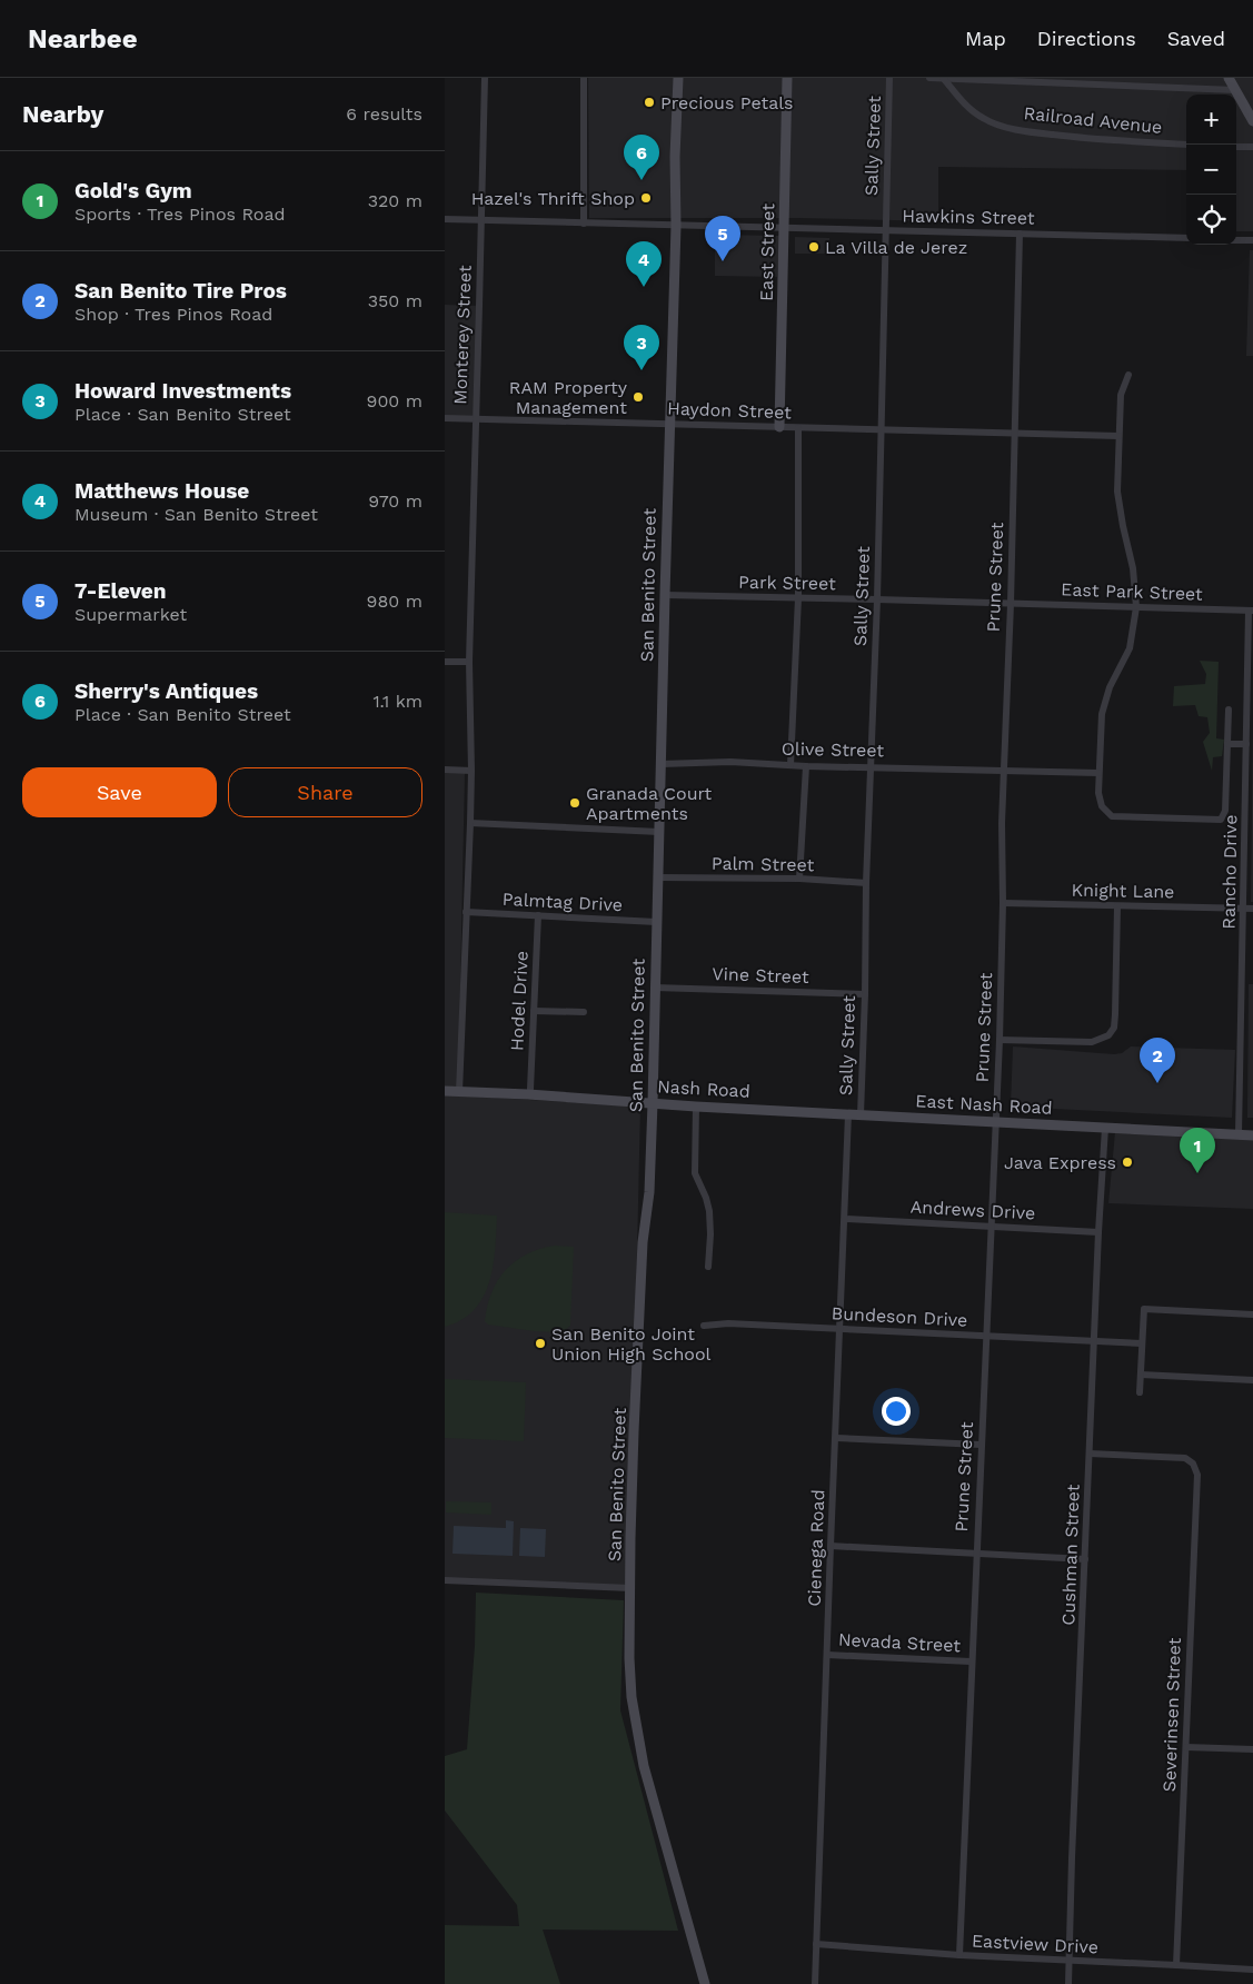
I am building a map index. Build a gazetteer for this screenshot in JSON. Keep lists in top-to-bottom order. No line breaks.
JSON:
{"streets":{"main road":["East Street","San Benito Street","Nash Road","East Nash Road"],"street":["Railroad Avenue","Sally Street","Hawkins Street","Monterey Street","Haydon Street","Prune Street","Park Street","East Park Street","Olive Street","Palm Street","Rancho Drive","Knight Lane","Palmtag Drive","Vine Street","Hodel Drive","Andrews Drive","Bundeson Drive","Cienega Road","Cushman Street","Nevada Street","Severinsen Street","Eastview Drive"]},"crossings":[["Sally Street","Hawkins Street"],["Sally Street","Haydon Street"],["Sally Street","Park Street"],["Sally Street","Olive Street"],["Sally Street","Palm Street"],["Sally Street","Vine Street"],["Sally Street","Nash Road"],["Sally Street","East Nash Road"],["Hawkins Street","East Street"],["Hawkins Street","Monterey Street"],["Hawkins Street","Prune Street"],["Hawkins Street","San Benito Street"],["East Street","Haydon Street"],["Monterey Street","Haydon Street"],["Monterey Street","Palmtag Drive"],["Monterey Street","Nash Road"],["Haydon Street","Prune Street"],["Haydon Street","San Benito Street"],["Prune Street","Park Street"],["Prune Street","East Park Street"],["Prune Street","Olive Street"],["Prune Street","Knight Lane"],["Prune Street","East Nash Road"],["Prune Street","Andrews Drive"],["Prune Street","Bundeson Drive"],["Prune Street","Nevada Street"],["Prune Street","Eastview Drive"],["Park Street","San Benito Street"],["Park Street","East Park Street"],["San Benito Street","Olive Street"],["San Benito Street","Palm Street"],["San Benito Street","Palmtag Drive"],["San Benito Street","Vine Street"],["San Benito Street","Nash Road"],["East Park Street","Rancho Drive"],["Rancho Drive","Knight Lane"],["Rancho Drive","East Nash Road"],["Palmtag Drive","Hodel Drive"],["Nash Road","East Nash Road"],["Nash Road","Cienega Road"],["East Nash Road","Cushman Street"],["Andrews Drive","Cienega Road"],["Andrews Drive","Cushman Street"],["Bundeson Drive","Cienega Road"],["Bundeson Drive","Cushman Street"],["Cienega Road","Nevada Street"],["Cienega Road","Eastview Drive"],["Cushman Street","Severinsen Street"],["Cushman Street","Eastview Drive"],["Severinsen Street","Eastview Drive"]],"places":["Precious Petals","Hazel's Thrift Shop","La Villa de Jerez","RAM Property Management","Granada Court Apartments","Java Express","San Benito Joint Union High School"],"page":{"header":"Nearbee","nav":["Map","Directions","Saved"],"heading":["Nearby","6 results"],"map_buttons":["+","−"],"pins":["6","5","4","3","2","1"],"list":[{"mark":"1","name":"Gold's Gym","note":"Sports · Tres Pinos Road","value":"320 m"},{"mark":"2","name":"San Benito Tire Pros","note":"Shop · Tres Pinos Road","value":"350 m"},{"mark":"3","name":"Howard Investments","note":"Place · San Benito Street","value":"900 m"},{"mark":"4","name":"Matthews House","note":"Museum · San Benito Street","value":"970 m"},{"mark":"5","name":"7-Eleven","note":"Supermarket","value":"980 m"},{"mark":"6","name":"Sherry's Antiques","note":"Place · San Benito Street","value":"1.1 km"}],"buttons":["Save","Share"]}}
